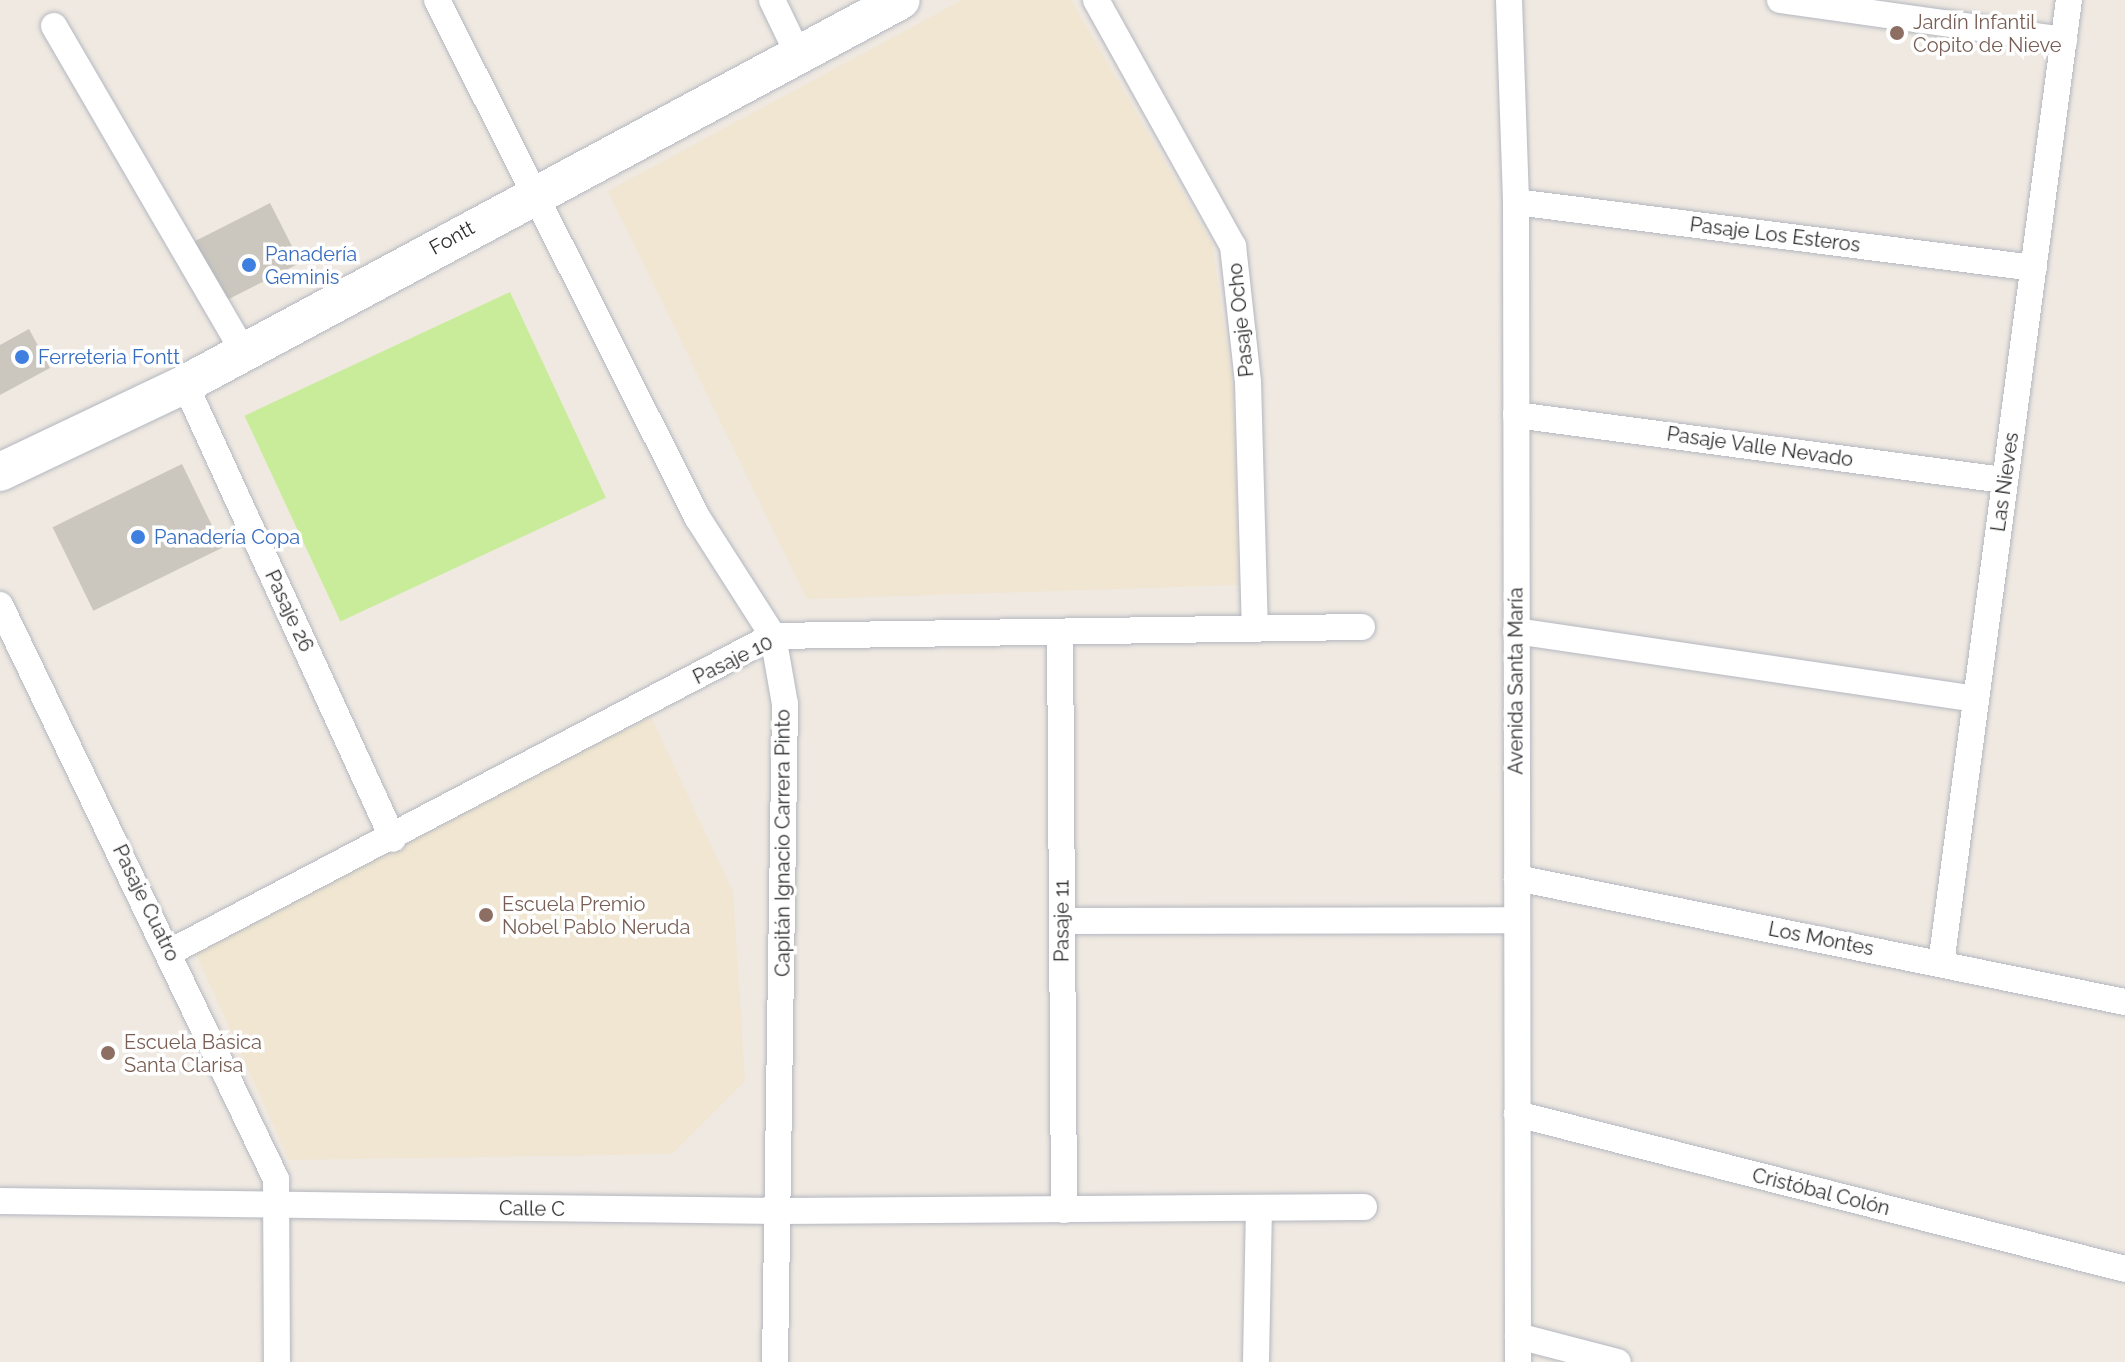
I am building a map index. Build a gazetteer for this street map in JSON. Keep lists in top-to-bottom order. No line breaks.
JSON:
{"streets":{"main road":["Fontt"],"street":["Pasaje Los Esteros","Pasaje Ocho","Pasaje Valle Nevado","Las Nieves","Pasaje 26","Pasaje 10","Avenida Santa María","Capitán Ignacio Carrera Pinto","Pasaje Cuatro","Pasaje 11","Los Montes","Cristóbal Colón","Calle C"]},"crossings":[["Pasaje Los Esteros","Las Nieves"],["Pasaje Los Esteros","Avenida Santa María"],["Fontt","Pasaje 26"],["Fontt","Capitán Ignacio Carrera Pinto"],["Pasaje Ocho","Pasaje 10"],["Pasaje Valle Nevado","Las Nieves"],["Pasaje Valle Nevado","Avenida Santa María"],["Las Nieves","Los Montes"],["Pasaje 26","Pasaje 10"],["Pasaje 10","Capitán Ignacio Carrera Pinto"],["Pasaje 10","Pasaje Cuatro"],["Pasaje 10","Pasaje 11"],["Avenida Santa María","Los Montes"],["Avenida Santa María","Cristóbal Colón"],["Capitán Ignacio Carrera Pinto","Calle C"],["Pasaje Cuatro","Calle C"],["Pasaje 11","Calle C"]],"places":["Jardín Infantil Copito de Nieve","Panadería Geminis","Ferreteria Fontt","Panadería Copa","Escuela Premio Nobel Pablo Neruda","Escuela Básica Santa Clarisa"]}
